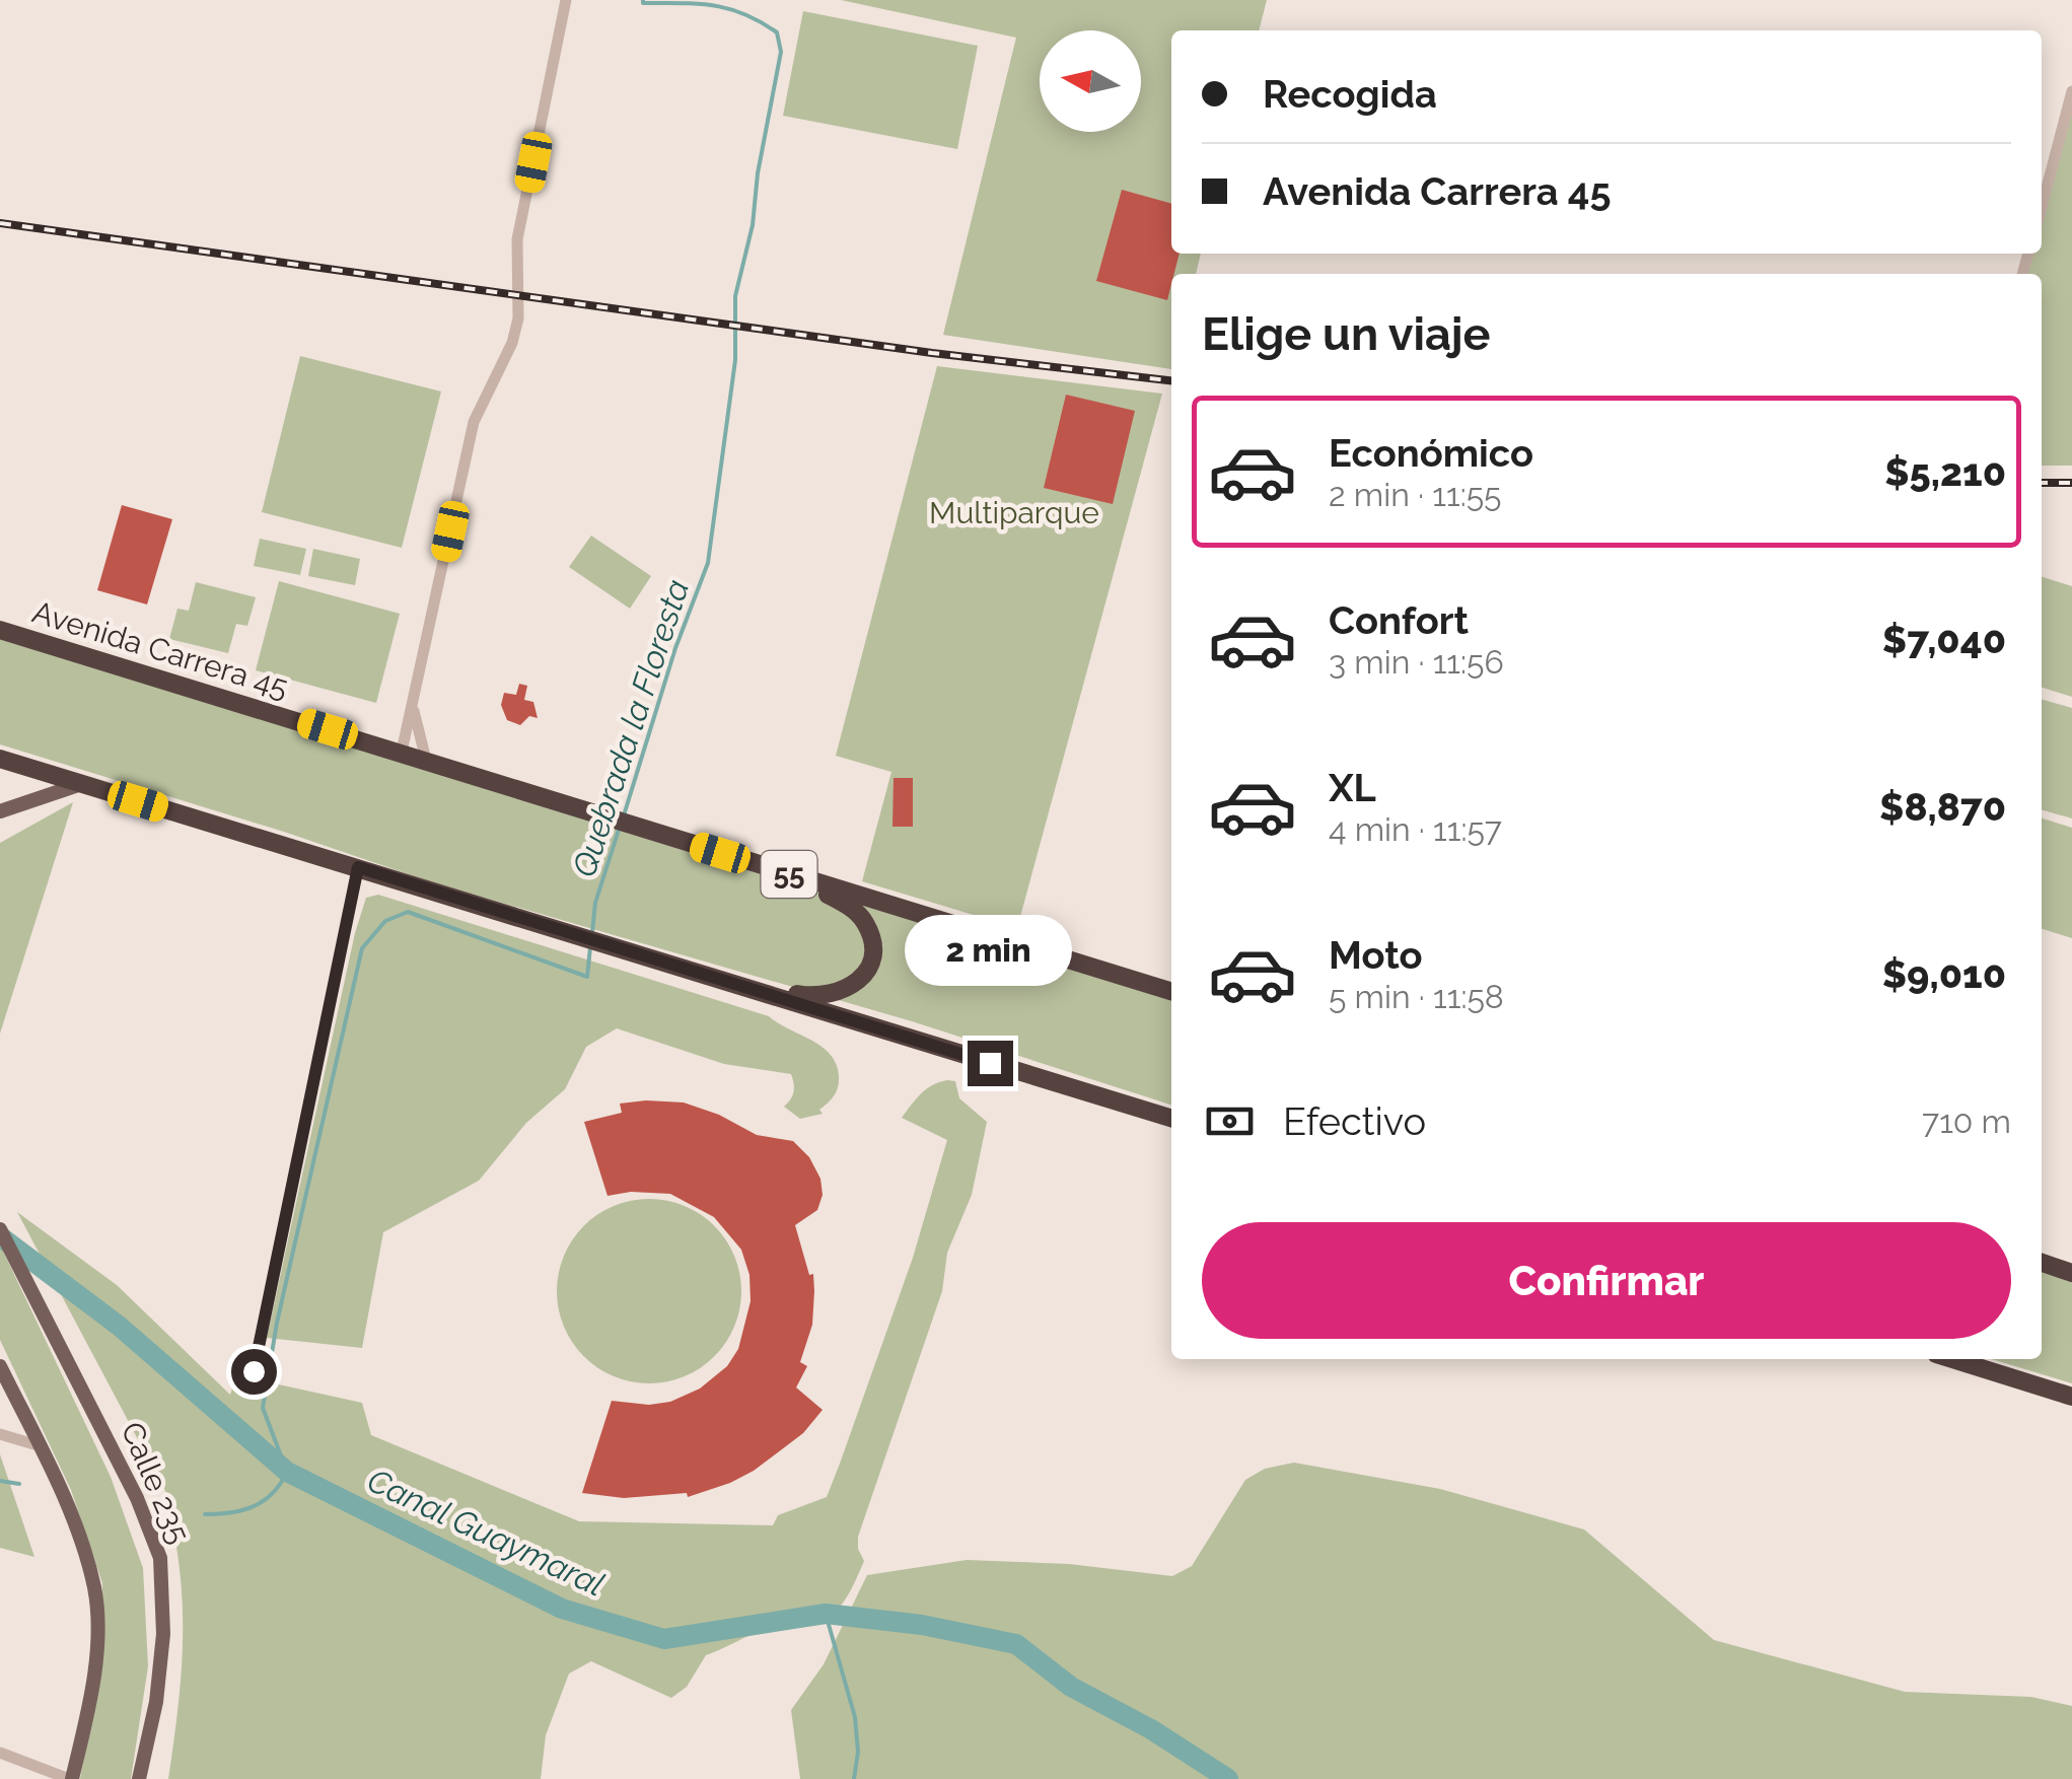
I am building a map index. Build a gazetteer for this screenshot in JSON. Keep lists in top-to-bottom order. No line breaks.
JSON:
{"streets":{"highway":["Avenida Carrera 45","55"],"main road":["Calle 235"]},"water":["Quebrada la Floresta","Canal Guaymaral"],"parks":["Multiparque"],"north":"left","page":{"banner":["Recogida","Avenida Carrera 45"],"heading":"Elige un viaje","list":[{"name":"Económico","note":"2 min · 11:55","value":"$5,210"},{"name":"Confort","note":"3 min · 11:56","value":"$7,040"},{"name":"XL","note":"4 min · 11:57","value":"$8,870"},{"name":"Moto","note":"5 min · 11:58","value":"$9,010"}],"bubble":"2 min","pay":["Efectivo","710 m"],"buttons":"Confirmar"}}
